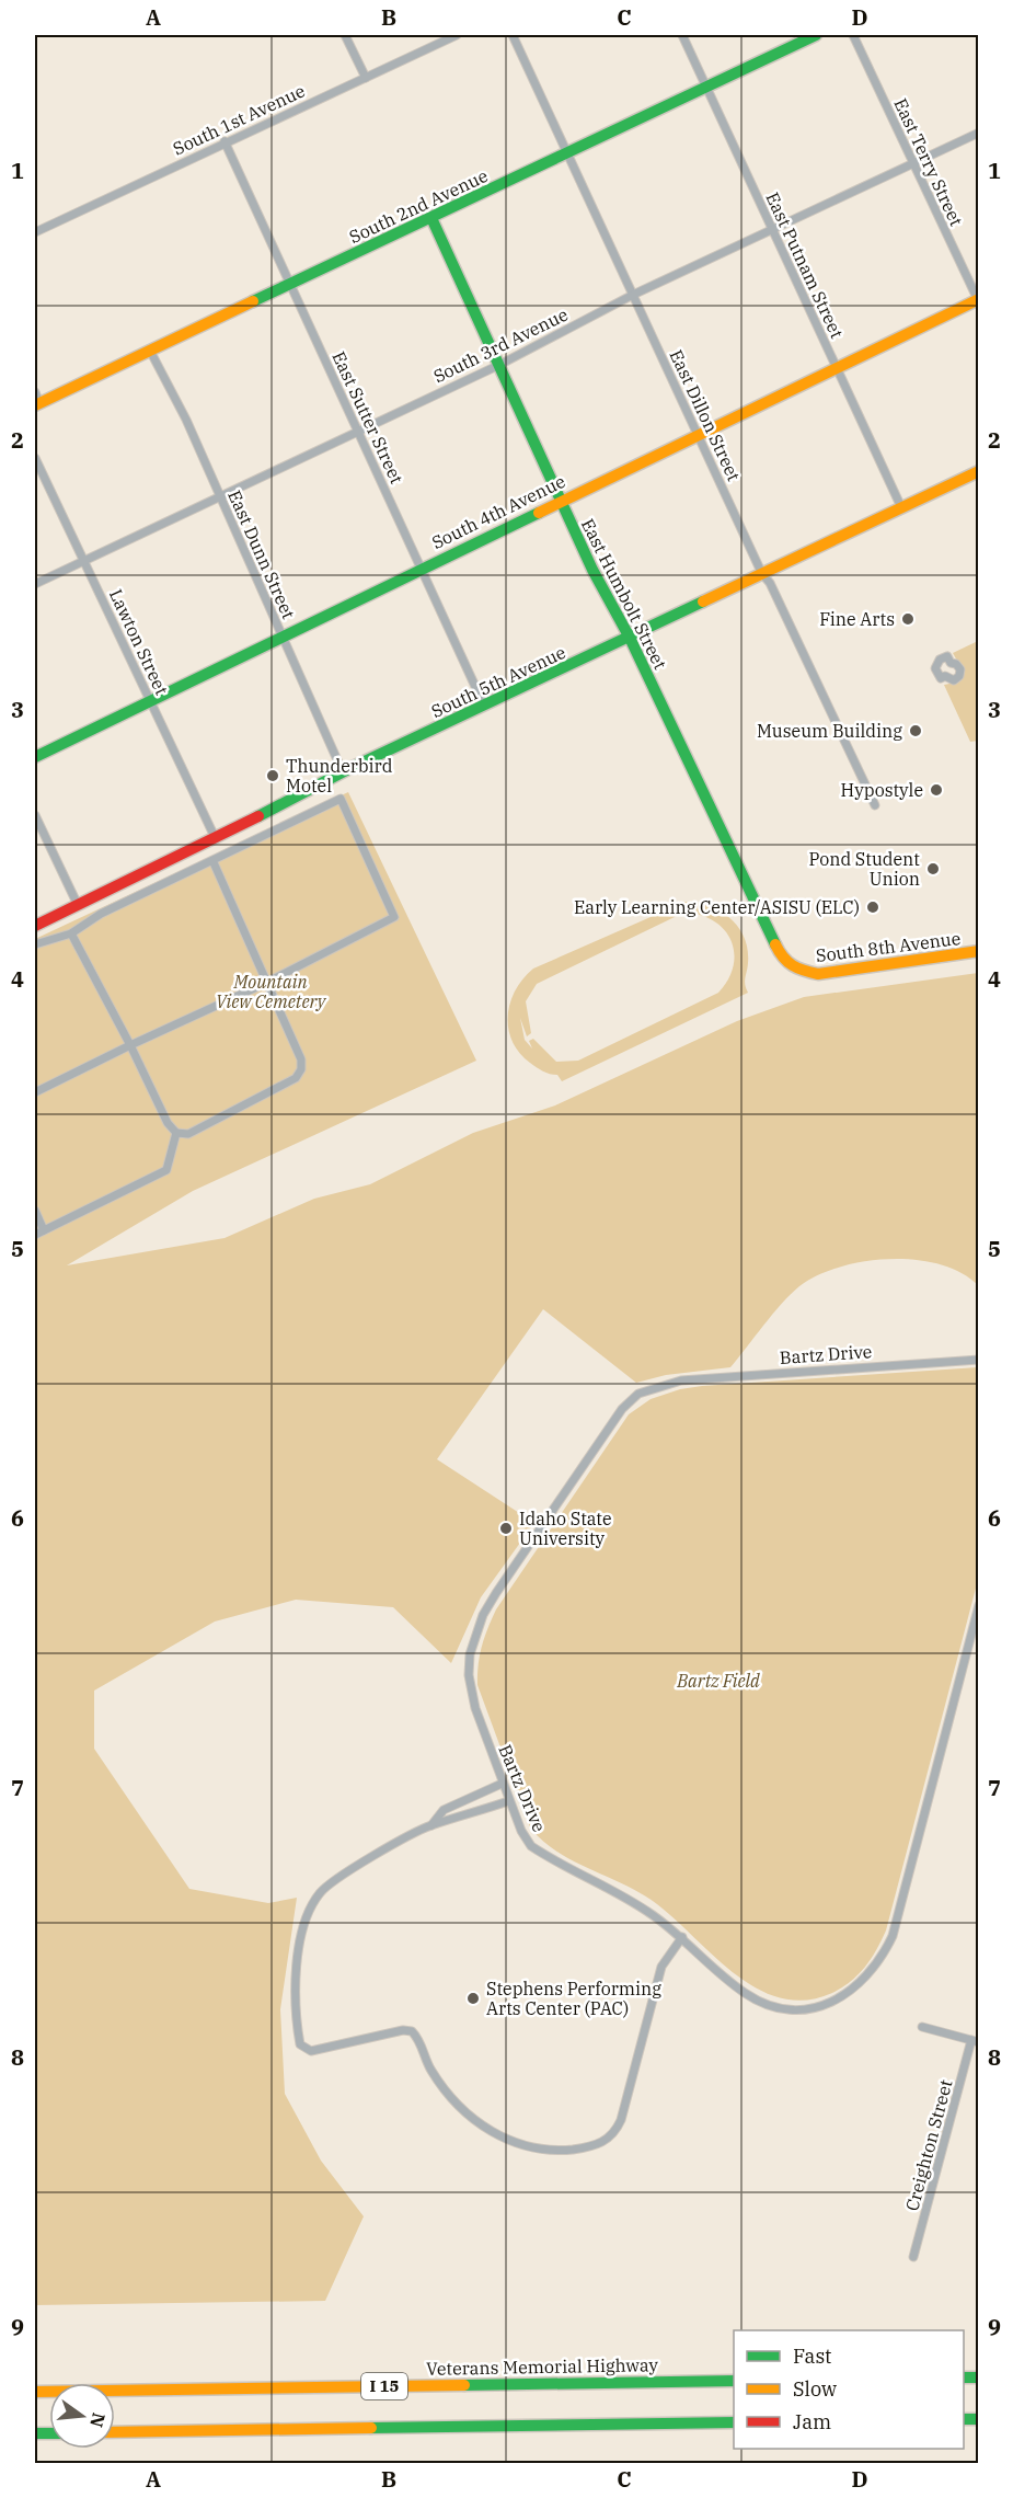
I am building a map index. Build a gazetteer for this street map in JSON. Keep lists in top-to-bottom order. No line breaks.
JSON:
{"streets":{"main road":["South 2nd Avenue","South 4th Avenue","East Humbolt Street","South 5th Avenue","South 8th Avenue","Veterans Memorial Highway","I 15"],"street":["South 1st Avenue","East Terry Street","East Putnam Street","South 3rd Avenue","East Dillon Street","East Sutter Street","East Dunn Street","Lawton Street","Bartz Drive","Creighton Street"]},"crossings":[["South 1st Avenue","East Sutter Street"],["East Terry Street","South 3rd Avenue"],["East Terry Street","South 4th Avenue"],["South 2nd Avenue","East Putnam Street"],["South 2nd Avenue","East Dillon Street"],["South 2nd Avenue","East Sutter Street"],["South 2nd Avenue","East Dunn Street"],["South 2nd Avenue","East Humbolt Street"],["East Putnam Street","South 3rd Avenue"],["East Putnam Street","South 4th Avenue"],["East Putnam Street","South 5th Avenue"],["South 3rd Avenue","East Dillon Street"],["South 3rd Avenue","East Sutter Street"],["South 3rd Avenue","East Dunn Street"],["South 3rd Avenue","East Humbolt Street"],["South 3rd Avenue","Lawton Street"],["East Dillon Street","South 4th Avenue"],["East Dillon Street","South 5th Avenue"],["East Sutter Street","South 4th Avenue"],["East Sutter Street","South 5th Avenue"],["South 4th Avenue","East Dunn Street"],["South 4th Avenue","East Humbolt Street"],["South 4th Avenue","Lawton Street"],["East Dunn Street","South 5th Avenue"],["East Humbolt Street","South 5th Avenue"],["East Humbolt Street","South 8th Avenue"],["Lawton Street","South 5th Avenue"]],"parks":["Mountain View Cemetery","Bartz Field"],"places":["Fine Arts","Museum Building","Thunderbird Motel","Hypostyle","Pond Student Union","Early Learning Center/ASISU (ELC)","Idaho State University","Stephens Performing Arts Center (PAC)"],"legend":["Fast","Slow","Jam"],"north":"right","grid":{"columns":["A","B","C","D"],"rows":["1","2","3","4","5","6","7","8","9"]}}
